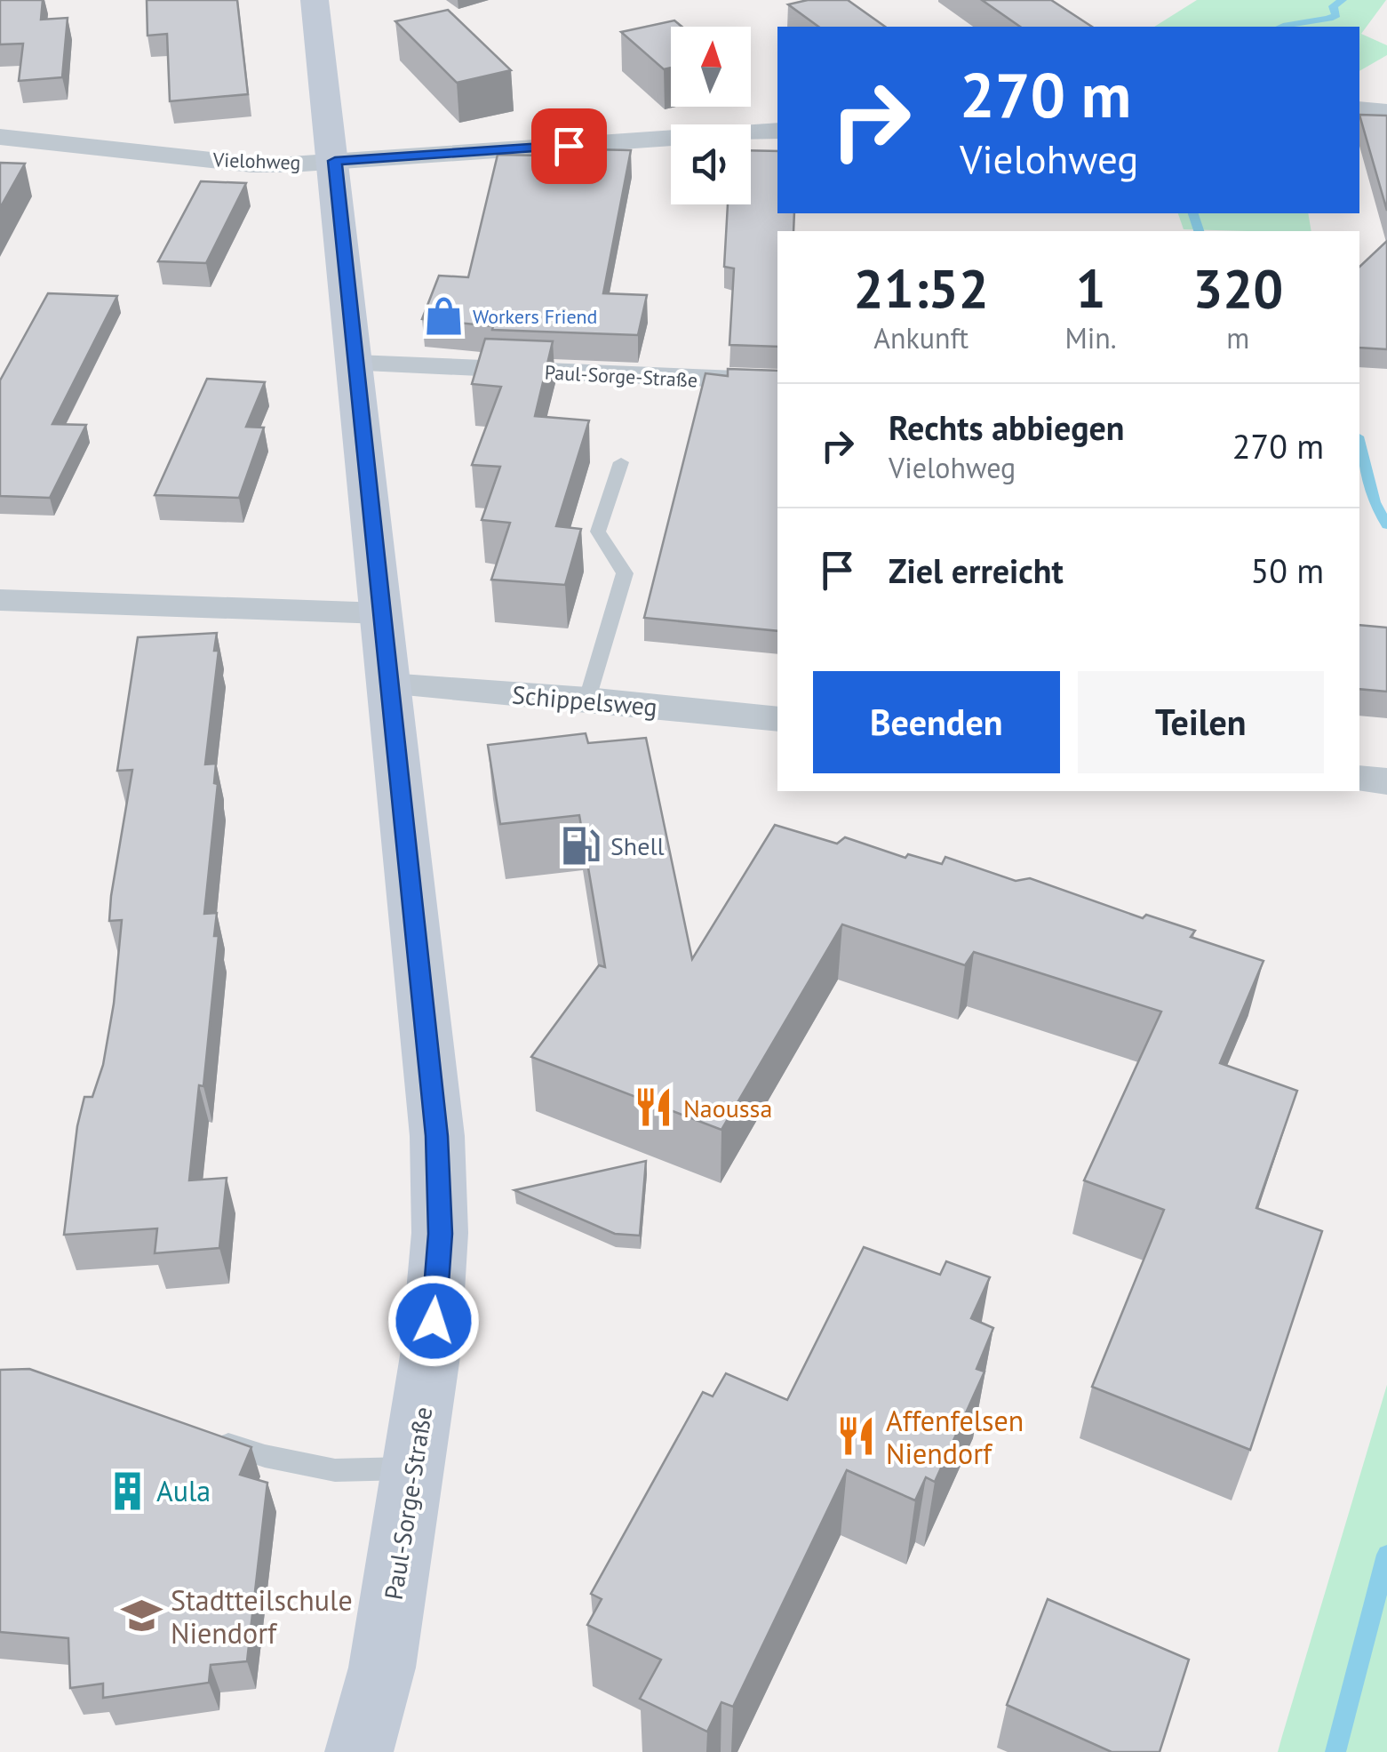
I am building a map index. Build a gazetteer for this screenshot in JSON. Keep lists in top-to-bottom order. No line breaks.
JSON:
{"streets":{"street":["Vielohweg","Paul-Sorge-Straße","Schippelsweg"]},"crossings":[["Vielohweg","Paul-Sorge-Straße"],["Paul-Sorge-Straße","Schippelsweg"]],"places":{"shop":["Workers Friend"],"fuel station":["Shell"],"restaurant":["Naoussa","Affenfelsen Niendorf"],"building":["Aula"],"school or university":["Stadtteilschule Niendorf"]},"north":"top","page":{"turn":["270 m","Vielohweg"],"eta":["21:52","Ankunft","1","Min.","320","m"],"list":[{"name":"Rechts abbiegen","note":"Vielohweg","value":"270 m"},{"name":"Ziel erreicht","value":"50 m"}],"buttons":["Beenden","Teilen"]}}
